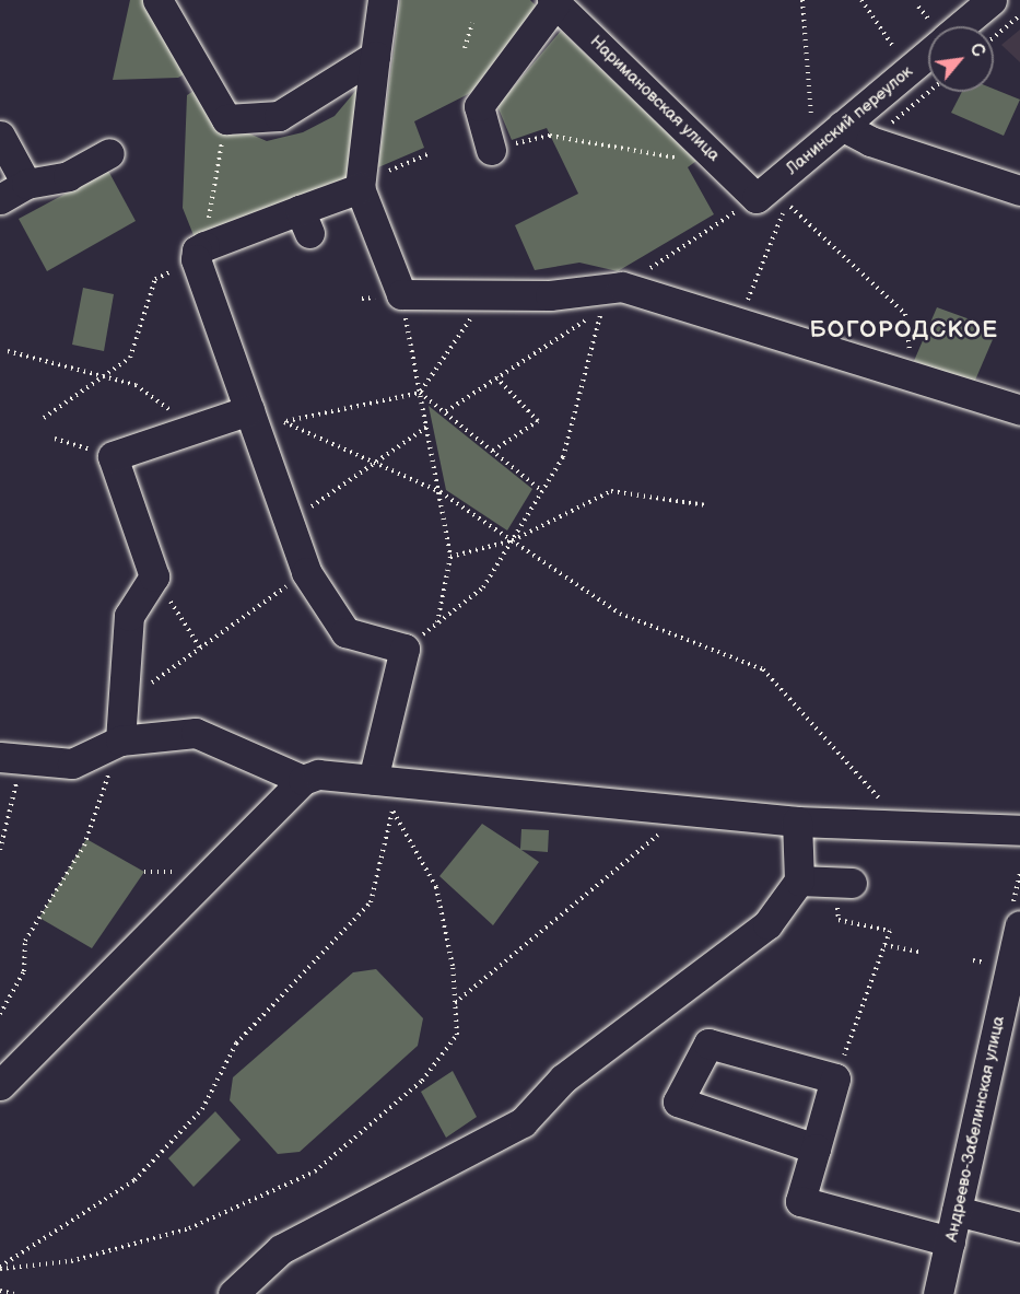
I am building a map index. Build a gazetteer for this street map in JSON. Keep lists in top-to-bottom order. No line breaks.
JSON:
{"streets":{"street":["Наримановская улица","Ланинский переулок","Андреево-Забелинская улица"]},"crossings":[["Наримановская улица","Ланинский переулок"]],"districts":["БОГОРОДСКОЕ"],"north":"top right"}
